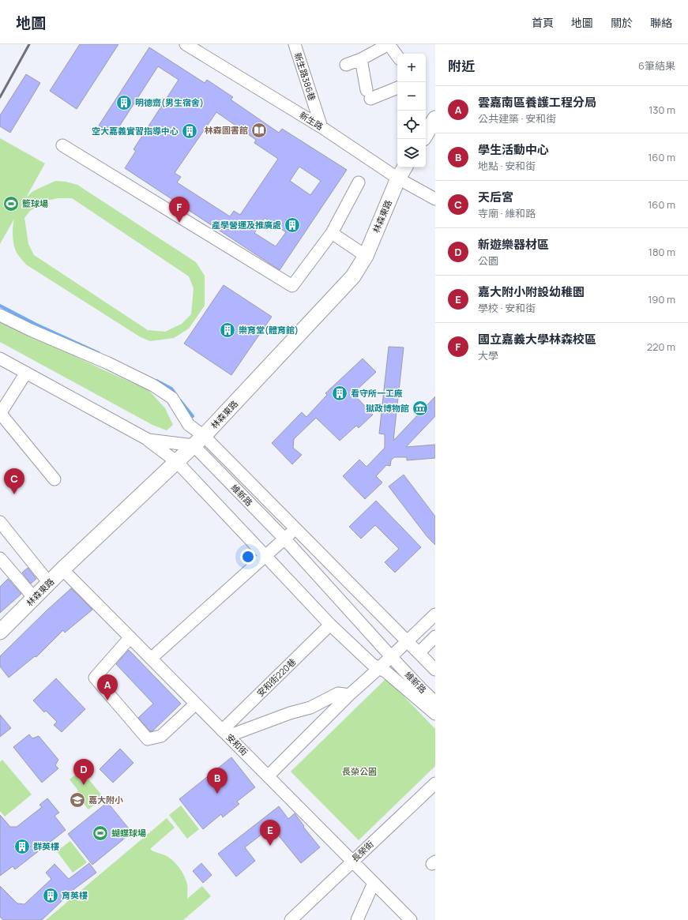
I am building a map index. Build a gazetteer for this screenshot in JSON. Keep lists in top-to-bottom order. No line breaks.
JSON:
{"streets":{"main road":["林森東路"],"street":["新生路386巷","新生路","維新路","安和街220巷","安和街","長榮街"]},"crossings":[["新生路386巷","新生路"],["新生路","林森東路"],["林森東路","維新路"],["林森東路","安和街"],["安和街220巷","安和街"],["安和街","長榮街"]],"parks":["長榮公園"],"places":{"building":["明德齋(男生宿舍)","空大嘉義實習指導中心","產學營運及推廣處","樂育堂(體育館)","看守所一工廠","群英樓","育英樓"],"library":["林森圖書館"],"sports":["籃球場","蝴蝶球場"],"museum":["獄政博物館"],"school or university":["嘉大附小"]},"page":{"header":"地圖","nav":["首頁","地圖","關於","聯絡"],"heading":["附近","6筆結果"],"map_buttons":["+","−"],"list":[{"mark":"A","name":"雲嘉南區養護工程分局","note":"公共建築 · 安和街","value":"130 m"},{"mark":"B","name":"學生活動中心","note":"地點 · 安和街","value":"160 m"},{"mark":"C","name":"天后宮","note":"寺廟 · 維和路","value":"160 m"},{"mark":"D","name":"新遊樂器材區","note":"公園","value":"180 m"},{"mark":"E","name":"嘉大附小附設幼稚園","note":"學校 · 安和街","value":"190 m"},{"mark":"F","name":"國立嘉義大學林森校區","note":"大學","value":"220 m"}],"pins":["F","C","A","D","B","E"]}}
